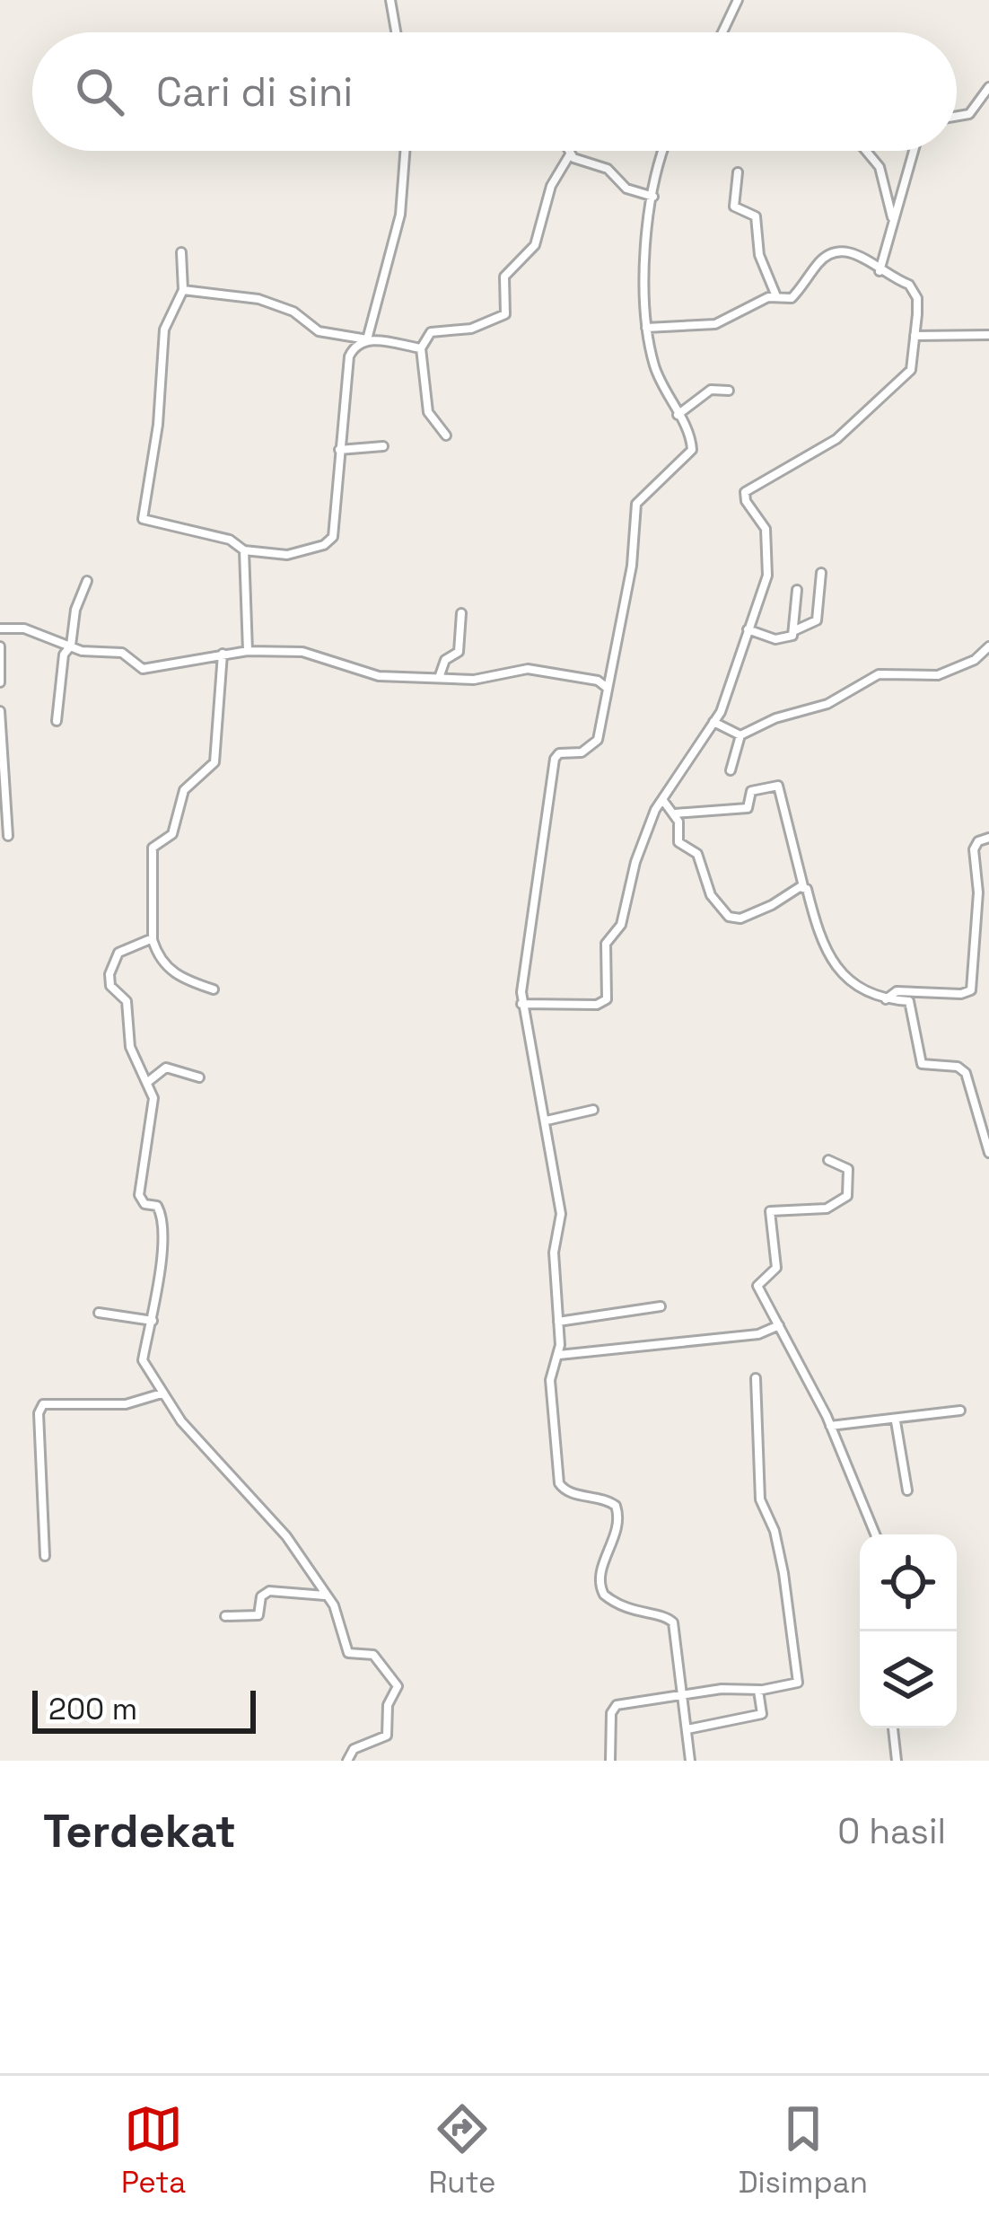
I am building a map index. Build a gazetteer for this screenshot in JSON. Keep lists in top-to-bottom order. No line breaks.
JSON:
{"scale_bar":"200 m","page":{"search":"Cari di sini","scale":"200 m","heading":["Terdekat","0 hasil"],"nav":["Peta","Rute","Disimpan"]}}
